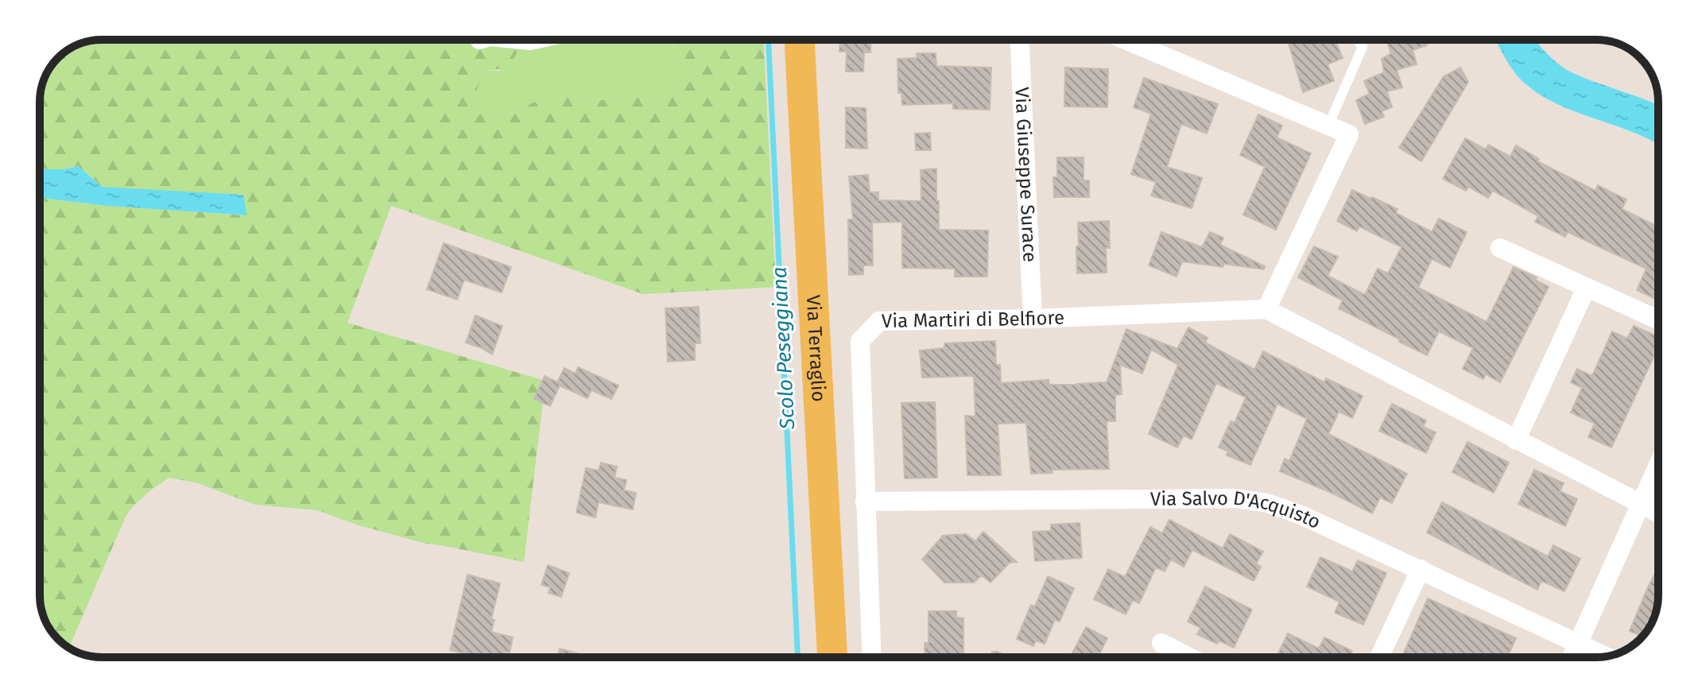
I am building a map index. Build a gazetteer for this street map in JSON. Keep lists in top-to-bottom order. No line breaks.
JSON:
{"streets":{"main road":["Via Terraglio"],"street":["Via Giuseppe Surace","Via Martiri di Belfiore","Via Salvo D'Acquisto"]},"crossings":[["Via Giuseppe Surace","Via Martiri di Belfiore"],["Via Martiri di Belfiore","Via Salvo D'Acquisto"]],"water":["Scolo Peseggiana"]}
